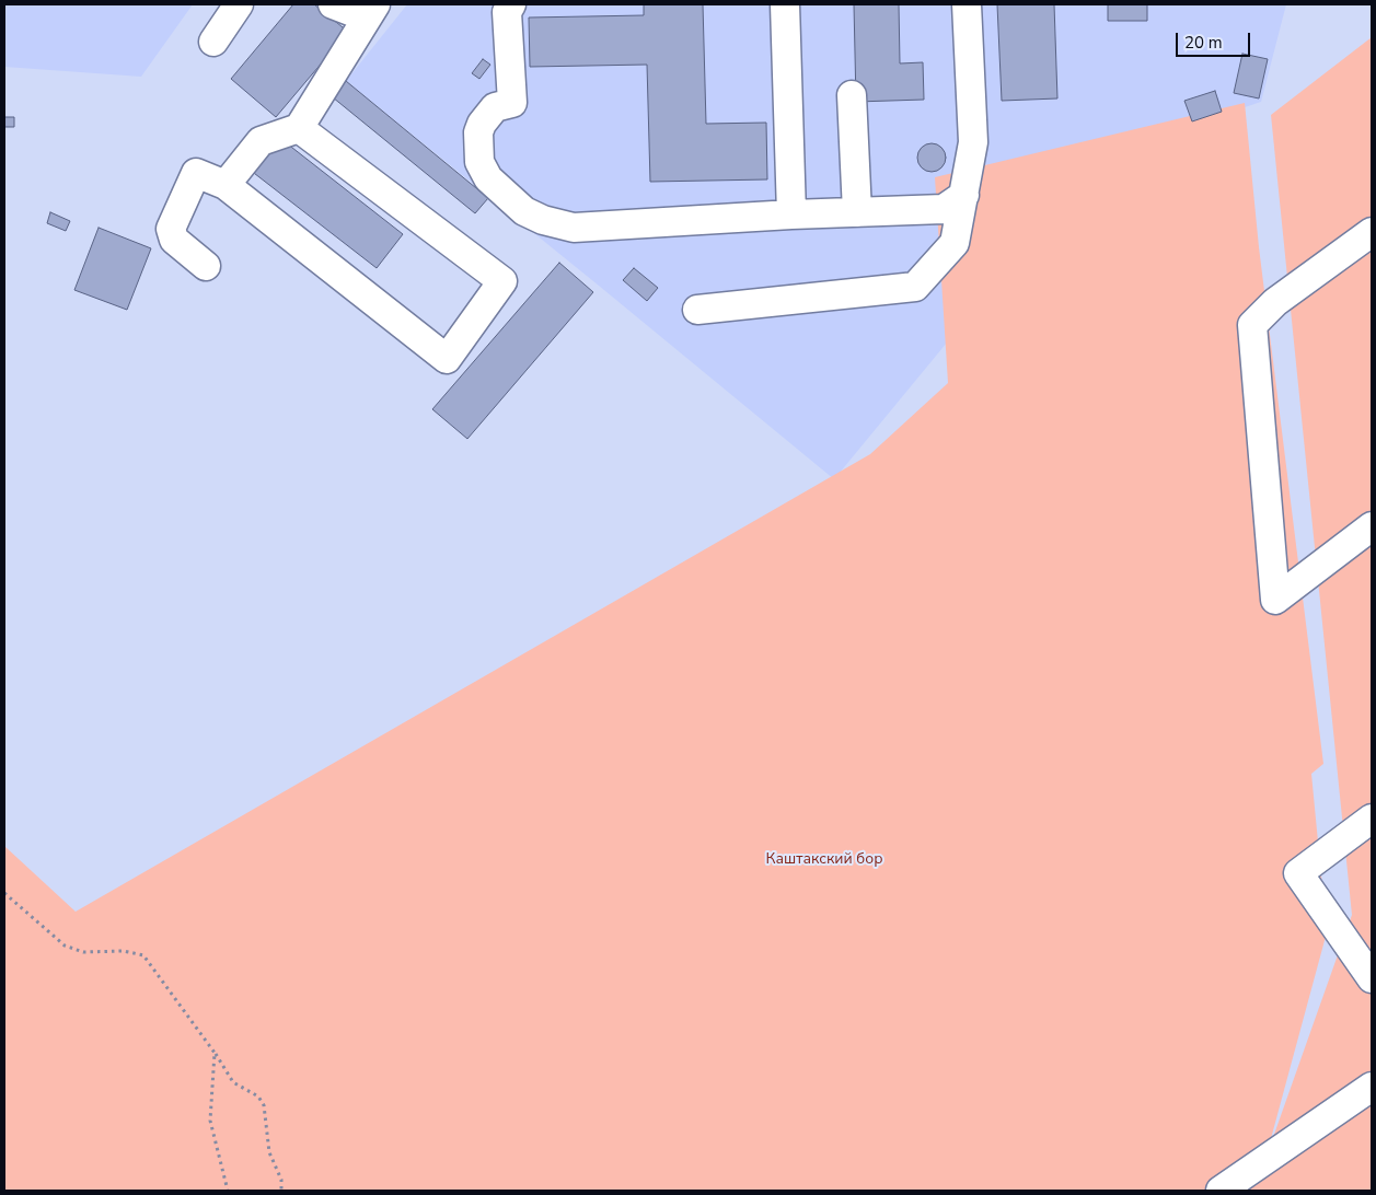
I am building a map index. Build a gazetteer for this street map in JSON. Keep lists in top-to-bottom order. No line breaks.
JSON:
{"parks":["Каштакский бор"],"scale_bar":"20 m"}
